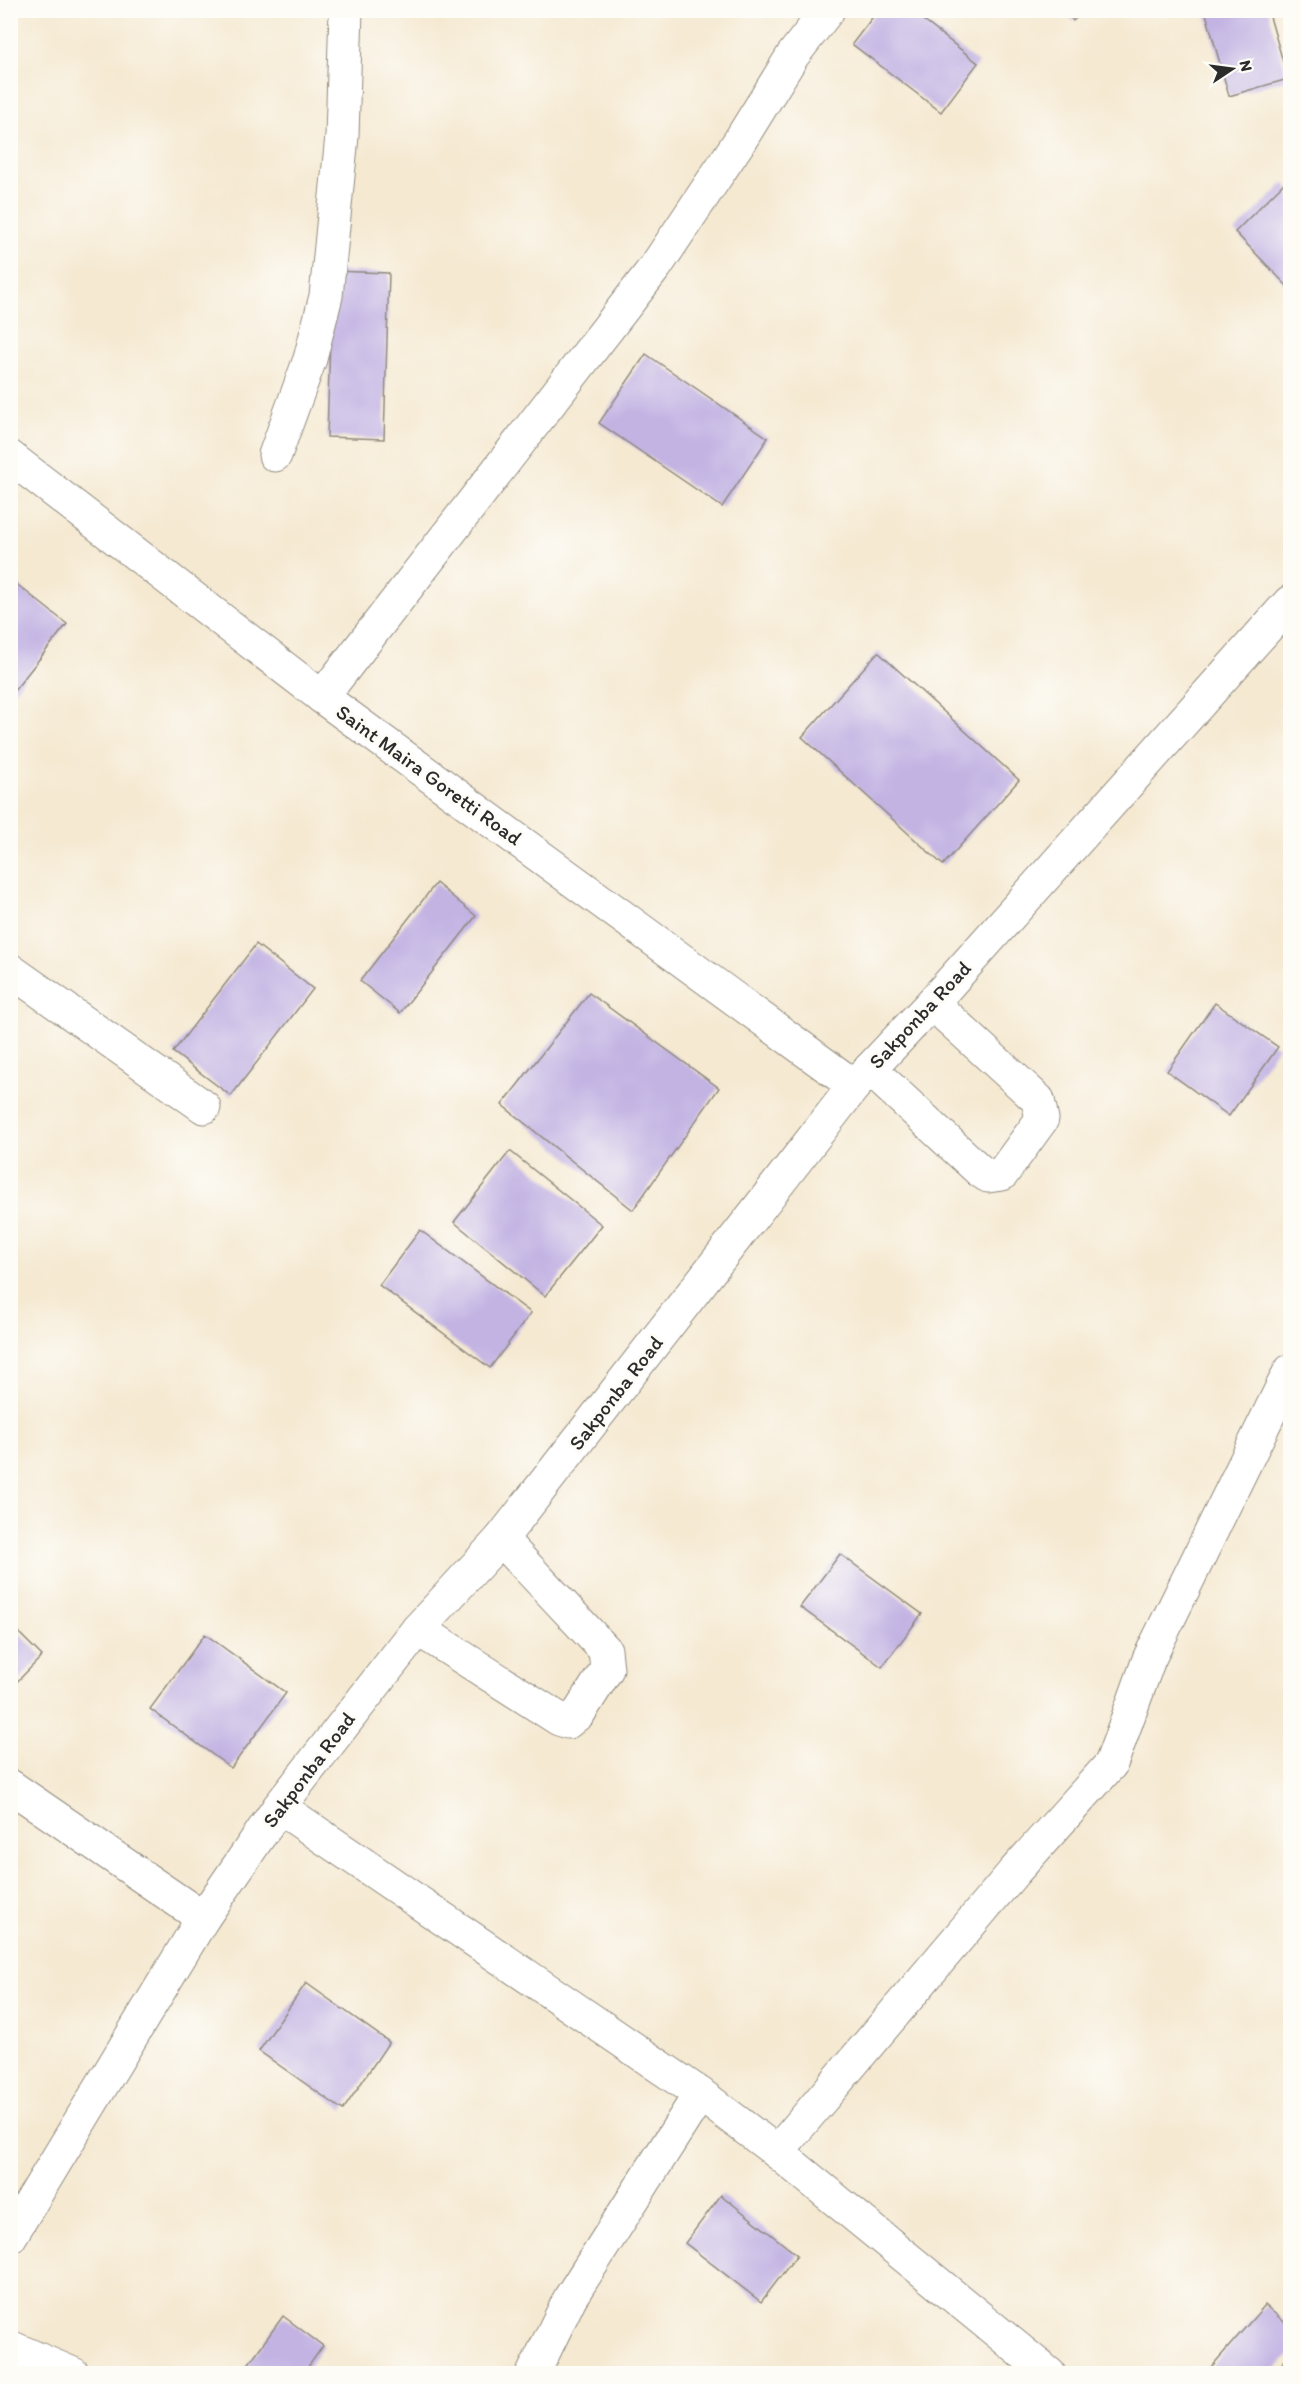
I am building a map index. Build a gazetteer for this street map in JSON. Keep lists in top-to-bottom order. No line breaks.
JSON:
{"streets":{"street":["Saint Maira Goretti Road","Sakponba Road"]},"crossings":[["Saint Maira Goretti Road","Sakponba Road"]],"north":"right"}
